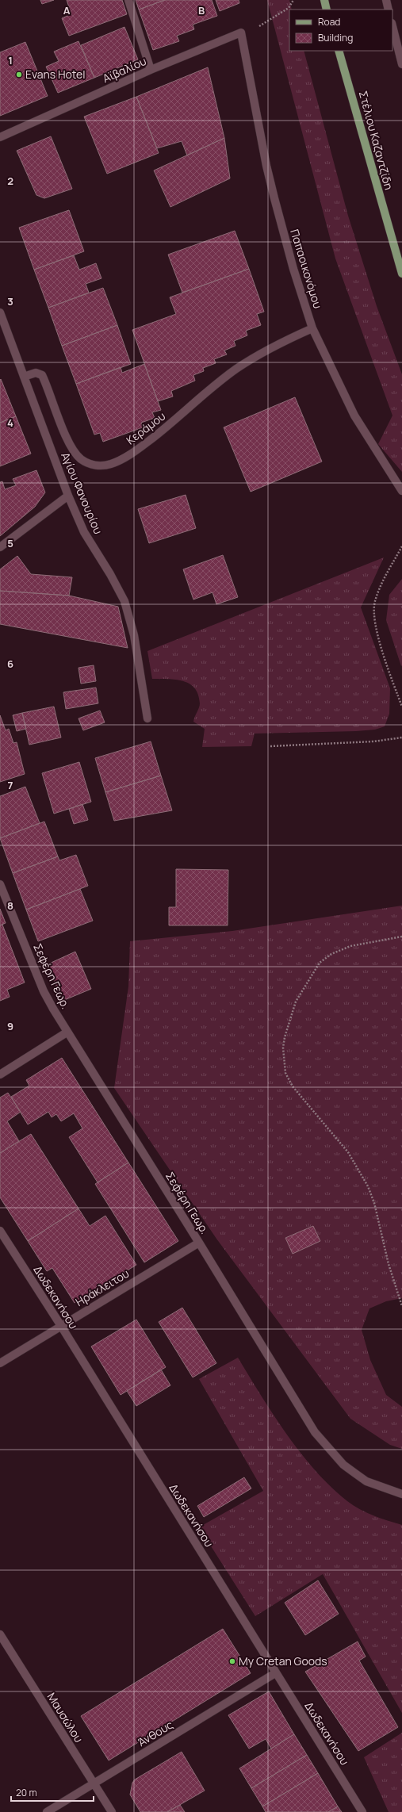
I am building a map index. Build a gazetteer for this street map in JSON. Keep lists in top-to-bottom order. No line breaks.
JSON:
{"streets":{"main road":["Στέλιου Καζαντζίδη"],"street":["Αϊβαλίου","Παπαοικονόμου","Κεράμου","Αγίου Φανουρίου","Σεφέρη Γεωρ.","Ηράκλειτου","Δωδεκανήσου","Μαυσώλου","Άνθους"]},"crossings":[["Αϊβαλίου","Παπαοικονόμου"],["Παπαοικονόμου","Κεράμου"],["Κεράμου","Αγίου Φανουρίου"],["Σεφέρη Γεωρ.","Ηράκλειτου"],["Ηράκλειτου","Δωδεκανήσου"],["Δωδεκανήσου","Άνθους"],["Μαυσώλου","Άνθους"]],"places":["Evans Hotel","My Cretan Goods"],"legend":["Road","Building"],"scale_bar":"20 m","grid":{"columns":["A","B"],"rows":["1","2","3","4","5","6","7","8","9"]}}
